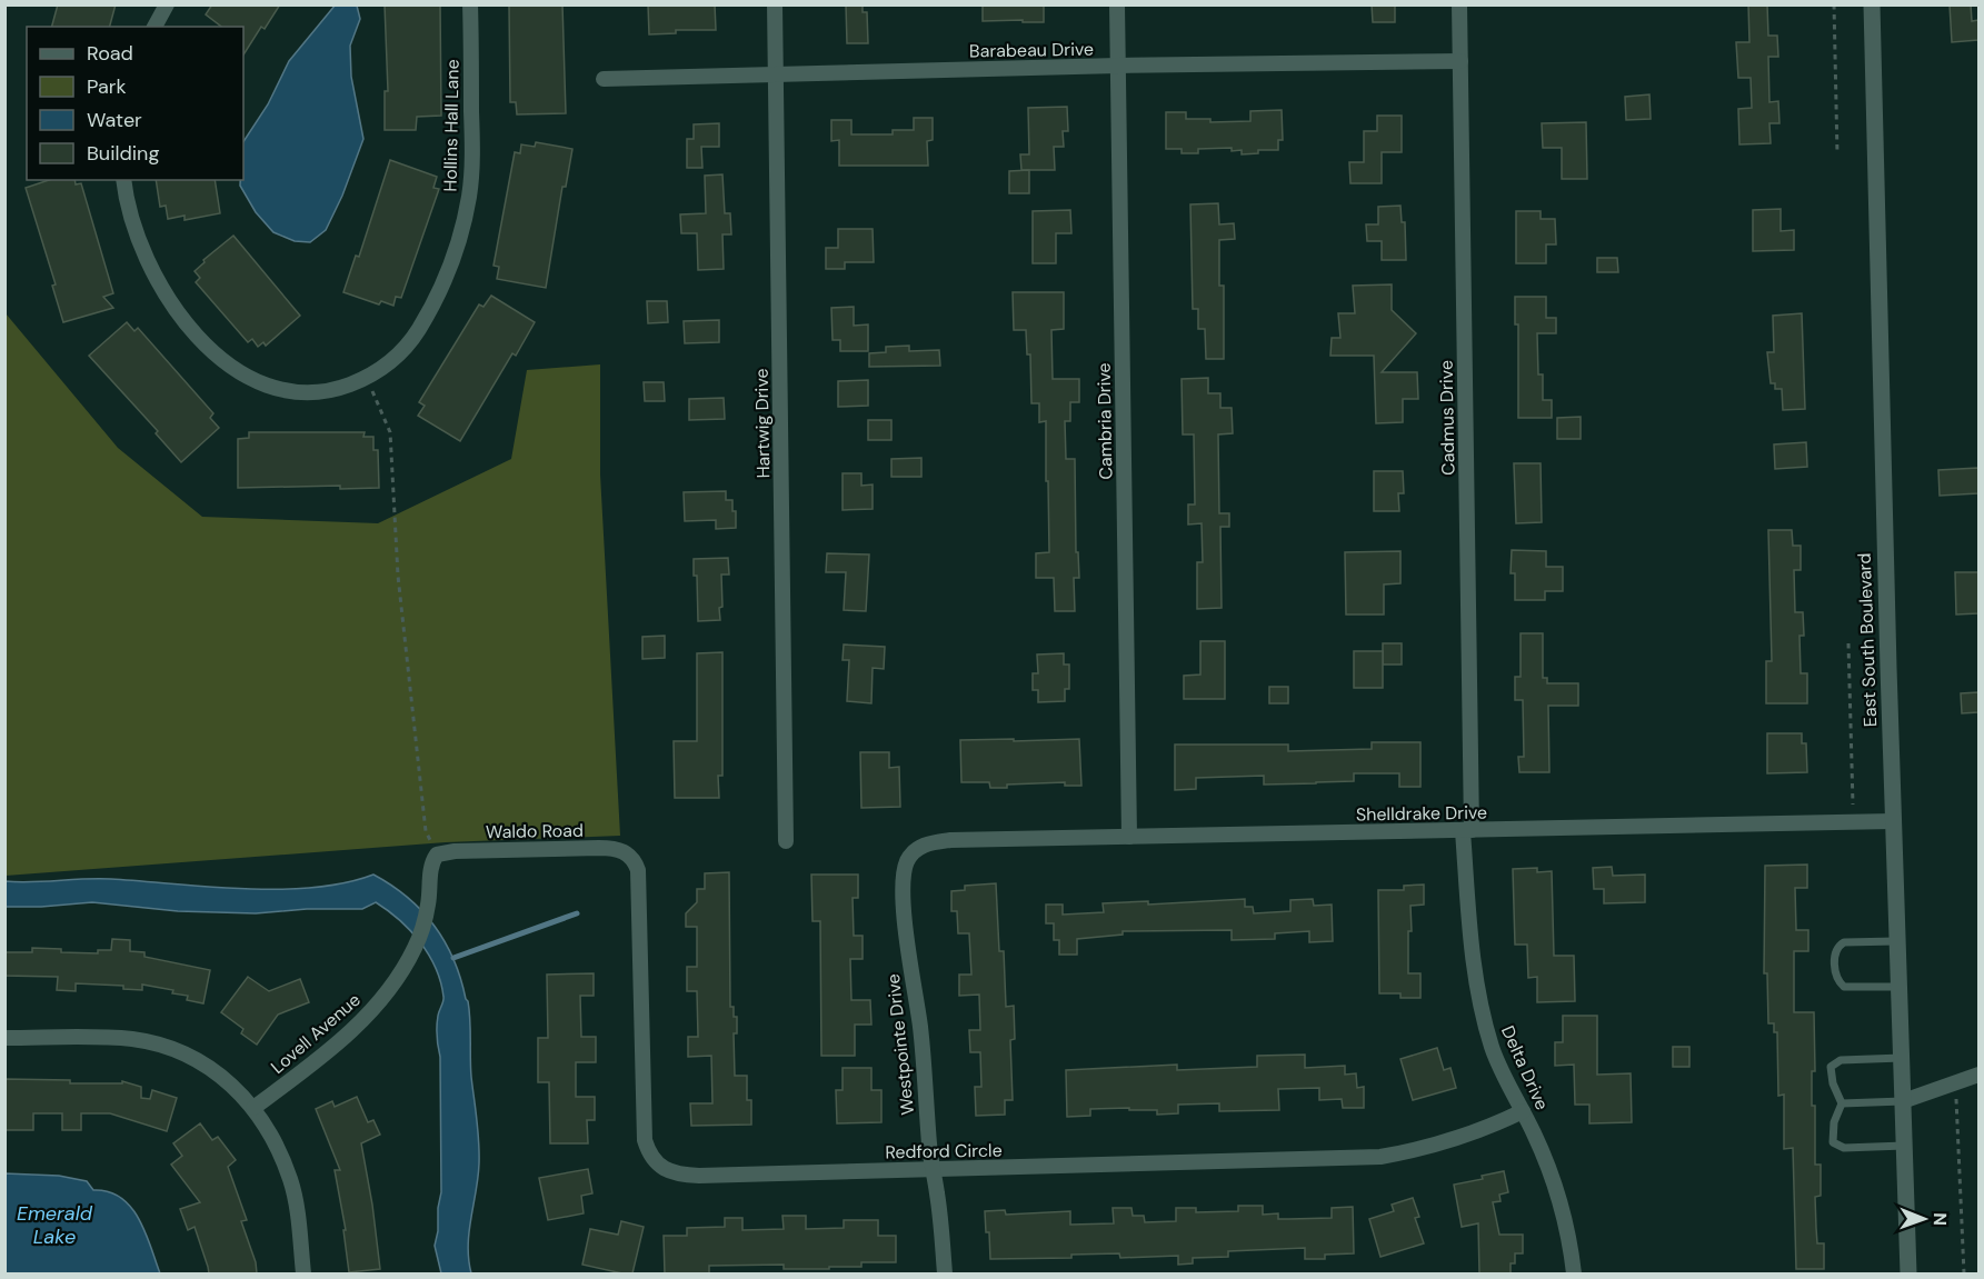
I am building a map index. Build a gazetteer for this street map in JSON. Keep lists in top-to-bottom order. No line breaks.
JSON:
{"streets":{"street":["Barabeau Drive","Hollins Hall Lane","Cadmus Drive","Cambria Drive","Hartwig Drive","East South Boulevard","Shelldrake Drive","Waldo Road","Lovell Avenue","Westpointe Drive","Delta Drive","Redford Circle"]},"crossings":[["Barabeau Drive","Cadmus Drive"],["Barabeau Drive","Cambria Drive"],["Barabeau Drive","Hartwig Drive"],["Cadmus Drive","Shelldrake Drive"],["Cadmus Drive","Delta Drive"],["Cambria Drive","Shelldrake Drive"],["East South Boulevard","Shelldrake Drive"],["Shelldrake Drive","Westpointe Drive"],["Shelldrake Drive","Delta Drive"],["Waldo Road","Lovell Avenue"],["Waldo Road","Redford Circle"],["Westpointe Drive","Redford Circle"],["Delta Drive","Redford Circle"]],"water":["Emerald Lake"],"legend":["Road","Park","Water","Building"],"north":"right"}
